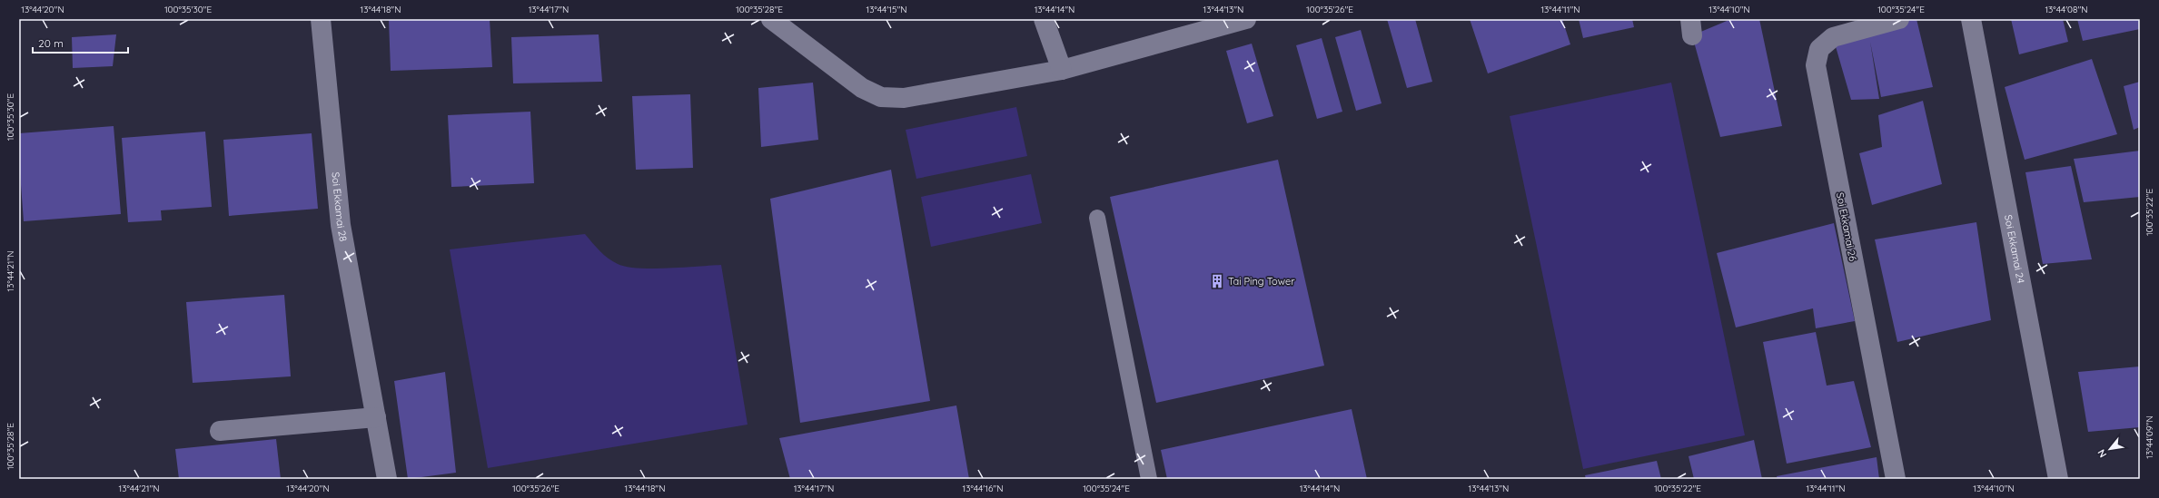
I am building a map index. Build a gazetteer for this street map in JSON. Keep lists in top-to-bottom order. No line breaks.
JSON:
{"streets":{"street":["Soi Ekkamai 28","Soi Ekkamai 26","Soi Ekkamai 24"]},"places":{"building":["Tai Ping Tower"]},"scale_bar":"20 m","north":"bottom left","coordinates":["13°44'20\"N","100°35'30\"E","13°44'18\"N","13°44'17\"N","100°35'28\"E","13°44'15\"N","13°44'14\"N","13°44'13\"N","100°35'26\"E","13°44'11\"N","13°44'10\"N","100°35'24\"E","13°44'08\"N","100°35'22\"E","13°44'21\"N","13°44'09\"N","13°44'16\"N"]}
